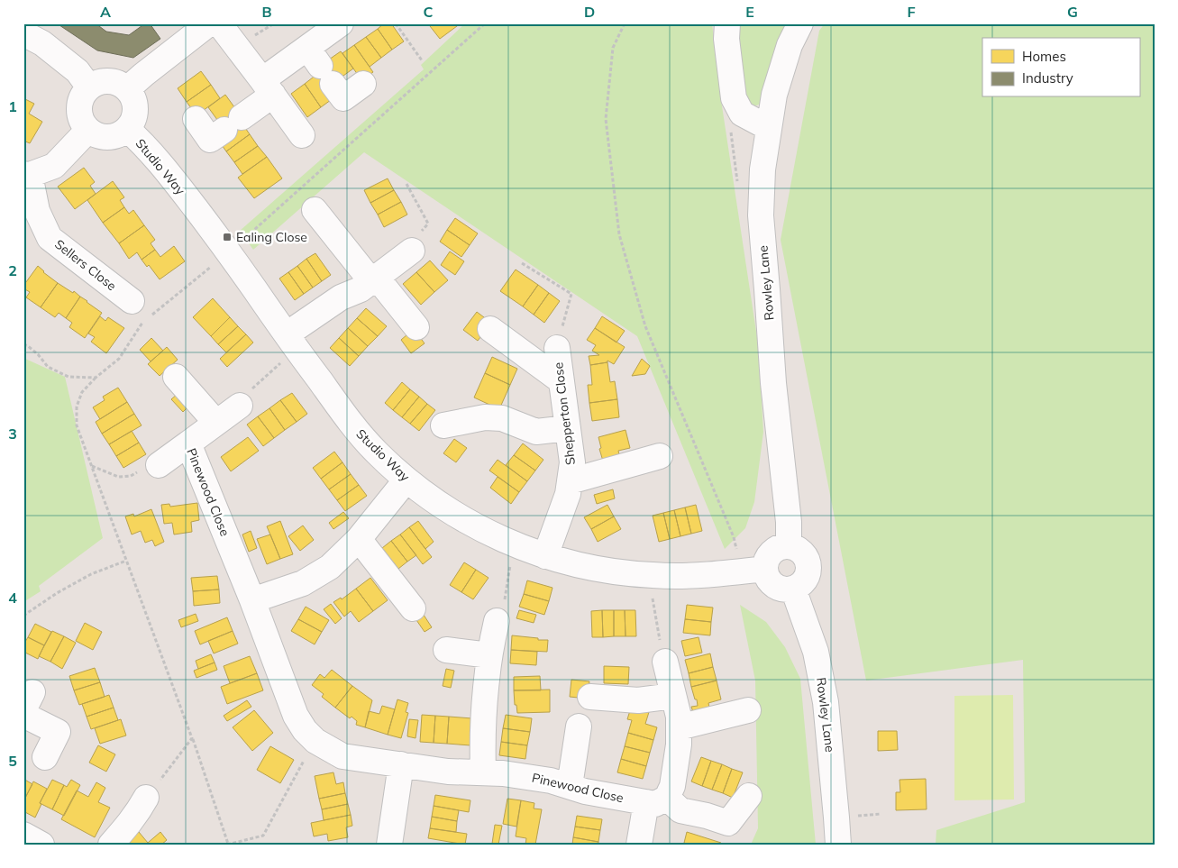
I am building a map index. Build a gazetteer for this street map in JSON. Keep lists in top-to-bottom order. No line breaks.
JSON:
{"streets":{"street":["Studio Way","Sellers Close","Rowley Lane","Shepperton Close","Pinewood Close"]},"crossings":[["Studio Way","Shepperton Close"]],"places":{"transit":["Ealing Close"]},"legend":["Homes","Industry"],"grid":{"columns":["A","B","C","D","E","F","G"],"rows":["1","2","3","4","5"]}}
